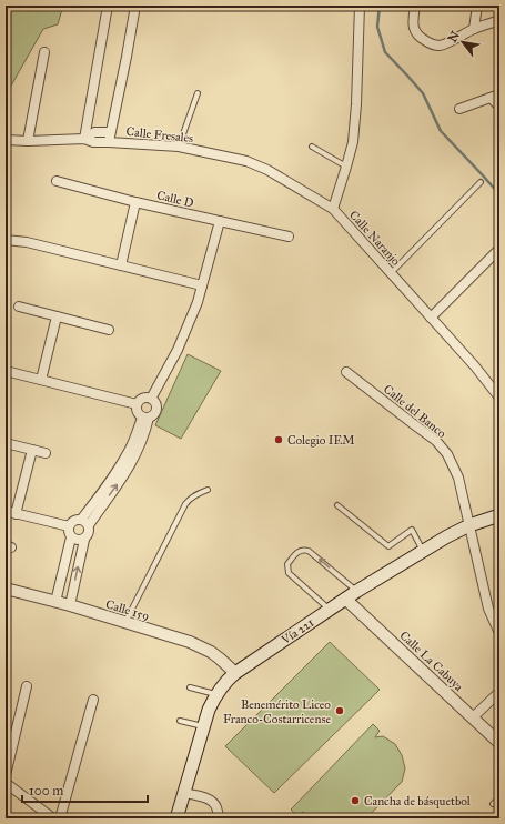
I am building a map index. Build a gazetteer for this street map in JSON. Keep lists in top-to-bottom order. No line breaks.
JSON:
{"streets":{"main road":["Vía 221"],"street":["Calle Fresales","Calle D","Calle Naranjo","Calle del Banco","Calle 159","Calle La Cabuya"]},"crossings":[["Calle Fresales","Calle Naranjo"],["Calle del Banco","Vía 221"],["Calle 159","Vía 221"],["Vía 221","Calle La Cabuya"]],"places":["Colegio IEM","Benemérito Liceo Franco-Costarricense","Cancha de básquetbol"],"scale_bar":"100 m","north":"top left"}
